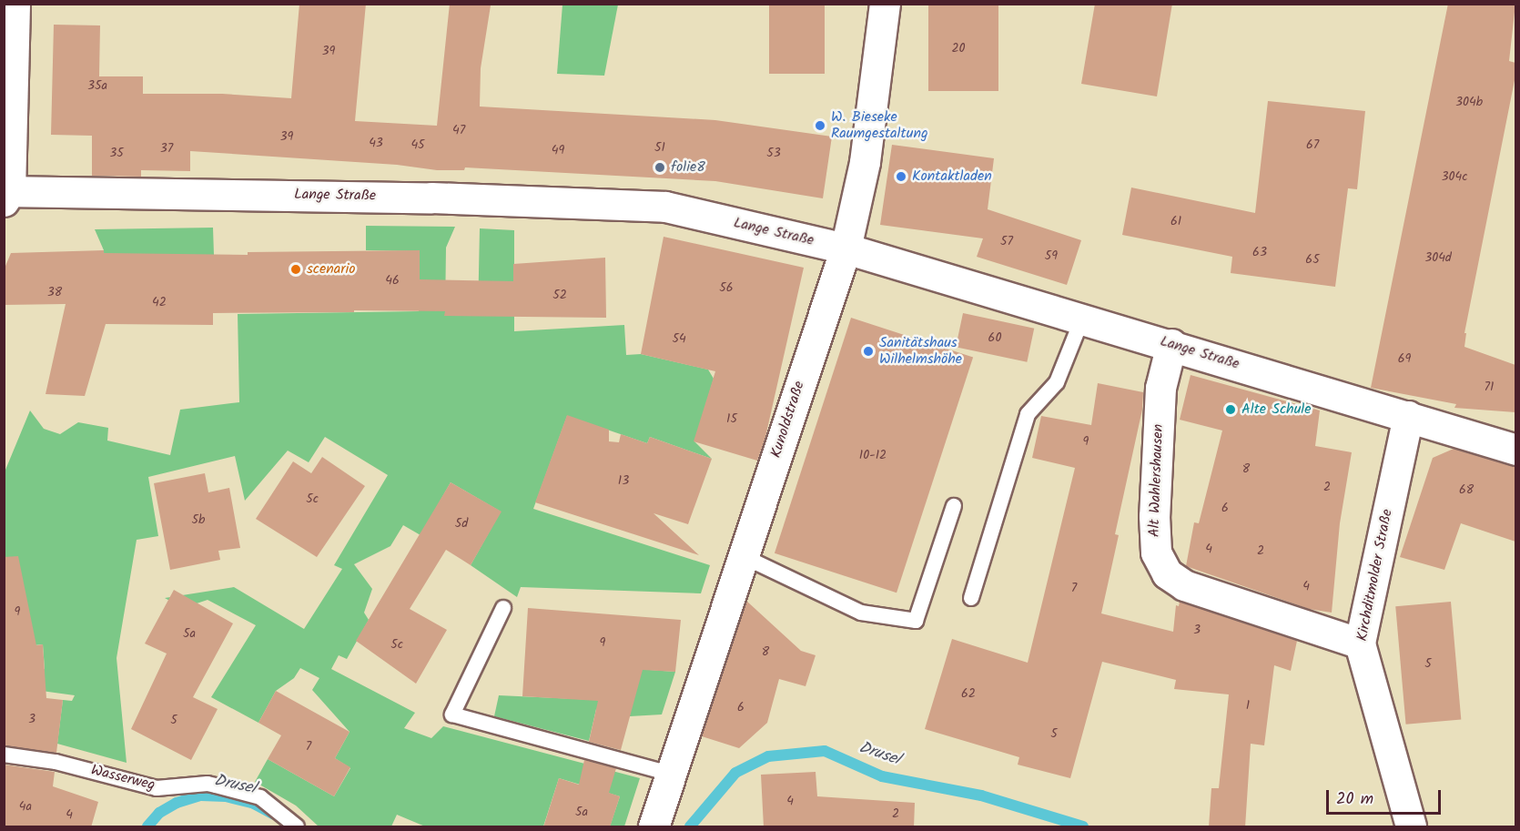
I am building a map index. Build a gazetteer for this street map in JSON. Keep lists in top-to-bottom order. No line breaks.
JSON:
{"streets":{"street":["Lange Straße","Kunoldstraße","Alt Wahlershausen","Kirchditmolder Straße"],"lane":["Wasserweg"]},"crossings":[["Lange Straße","Kunoldstraße"],["Lange Straße","Alt Wahlershausen"],["Lange Straße","Kirchditmolder Straße"],["Alt Wahlershausen","Kirchditmolder Straße"]],"water":["Drusel"],"places":["W. Bieseke Raumgestaltung","folie8","Kontaktladen","scenario","Sanitätshaus Wilhelmshöhe","Alte Schule"],"house_numbers":["20","39","35a","304b","47","39","43","45","67","51","37","49","35","53","304c","61","57","63","59","304d","65","46","56","38","52","42","60","54","69","71","15","9","10-12","8","13","2","68","5c","6","5b","5d","4","2","4","7","9","3","5a","9","5c","8","5","62","1","6","3","5","5","7","4","4a","5a","2","4"],"scale_bar":"20 m"}
